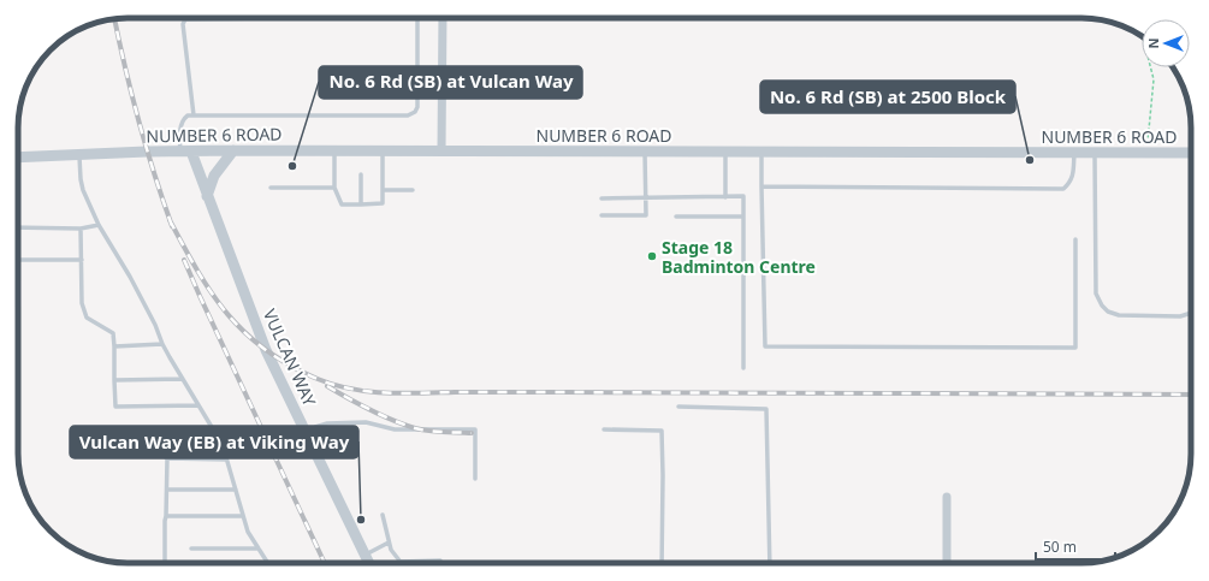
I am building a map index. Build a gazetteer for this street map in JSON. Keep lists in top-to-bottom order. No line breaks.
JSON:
{"streets":{"street":["NUMBER 6 ROAD","VULCAN WAY"]},"crossings":[["NUMBER 6 ROAD","VULCAN WAY"]],"places":["No. 6 Rd (SB) at 2500 Block","No. 6 Rd (SB) at Vulcan Way","Stage 18 Badminton Centre","Vulcan Way (EB) at Viking Way"],"scale_bar":"50 m","north":"left"}
